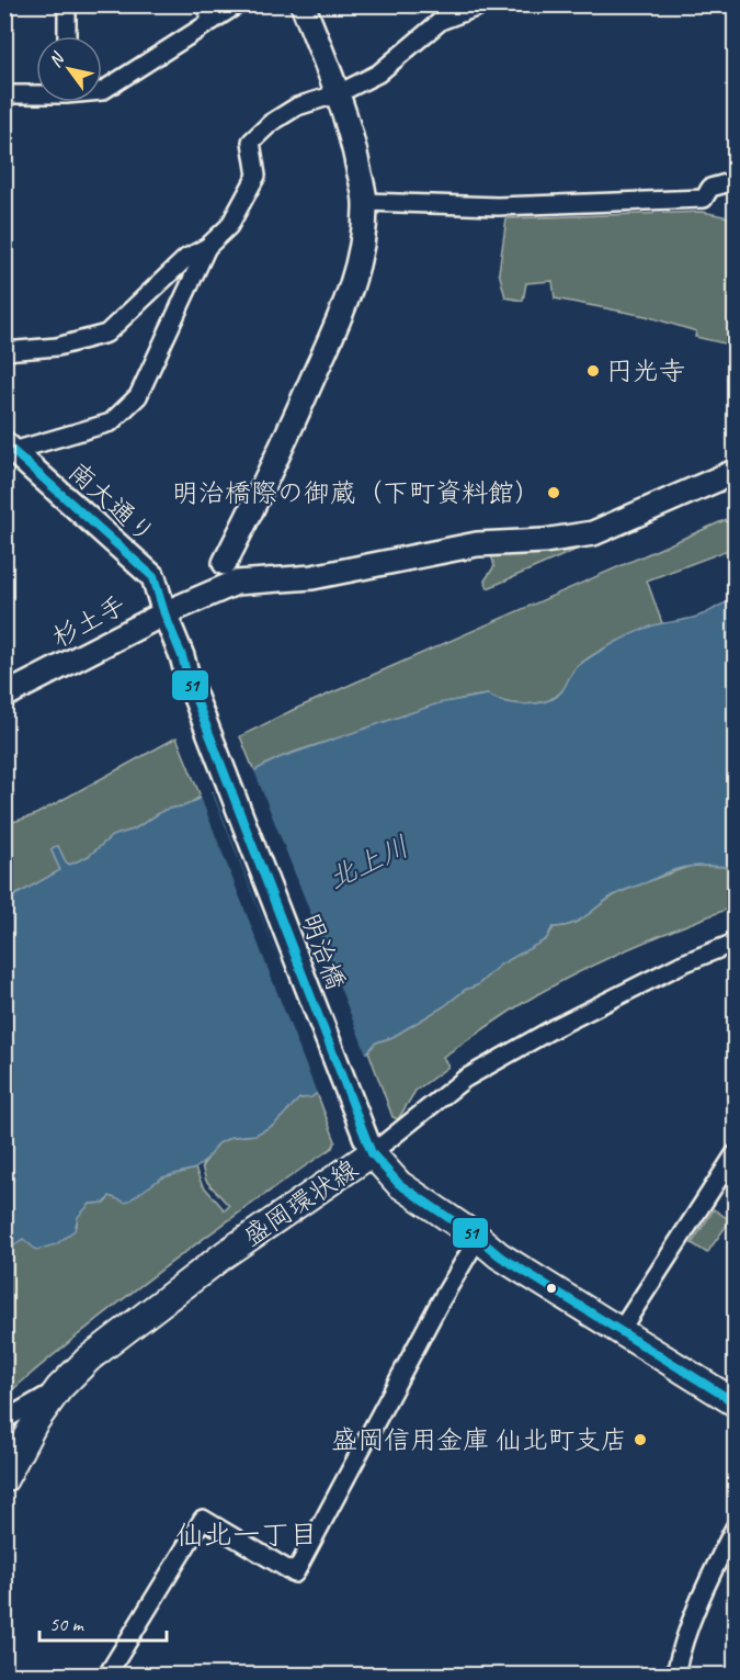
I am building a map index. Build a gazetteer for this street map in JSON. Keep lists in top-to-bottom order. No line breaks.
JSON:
{"streets":{"main road":["盛岡環状線"],"street":["南大通り","杉土手","明治橋"]},"crossings":[["南大通り","杉土手"],["南大通り","明治橋"],["明治橋","盛岡環状線"]],"districts":["仙北一丁目"],"water":["北上川"],"places":["円光寺","明治橋際の御蔵（下町資料館）","盛岡信用金庫 仙北町支店"],"lines":["transit line 51"],"scale_bar":"50 m","north":"top left"}
